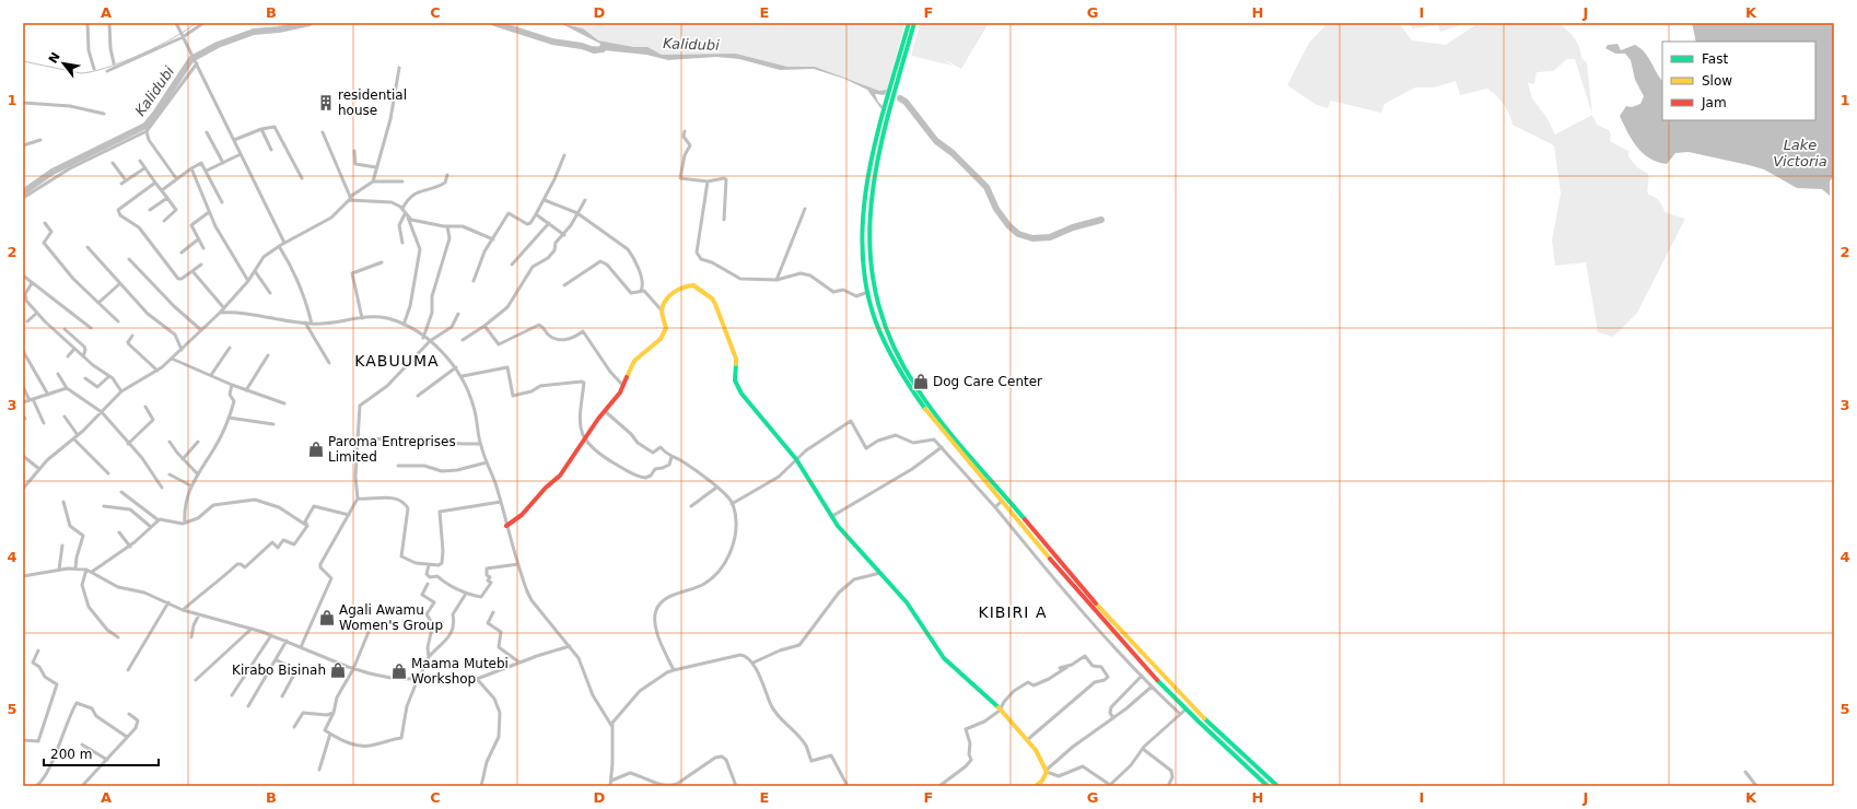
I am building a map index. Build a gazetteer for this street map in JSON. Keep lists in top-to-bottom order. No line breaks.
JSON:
{"districts":["KABUUMA","KIBIRI A"],"water":["Kalidubi","Lake Victoria"],"places":{"building":["residential house"],"shop":["Dog Care Center","Paroma Entreprises Limited","Agali Awamu Women's Group","Kirabo Bisinah","Maama Mutebi Workshop"]},"legend":["Fast","Slow","Jam"],"scale_bar":"200 m","north":"top left","grid":{"columns":["A","B","C","D","E","F","G","H","I","J","K"],"rows":["1","2","3","4","5"]}}
